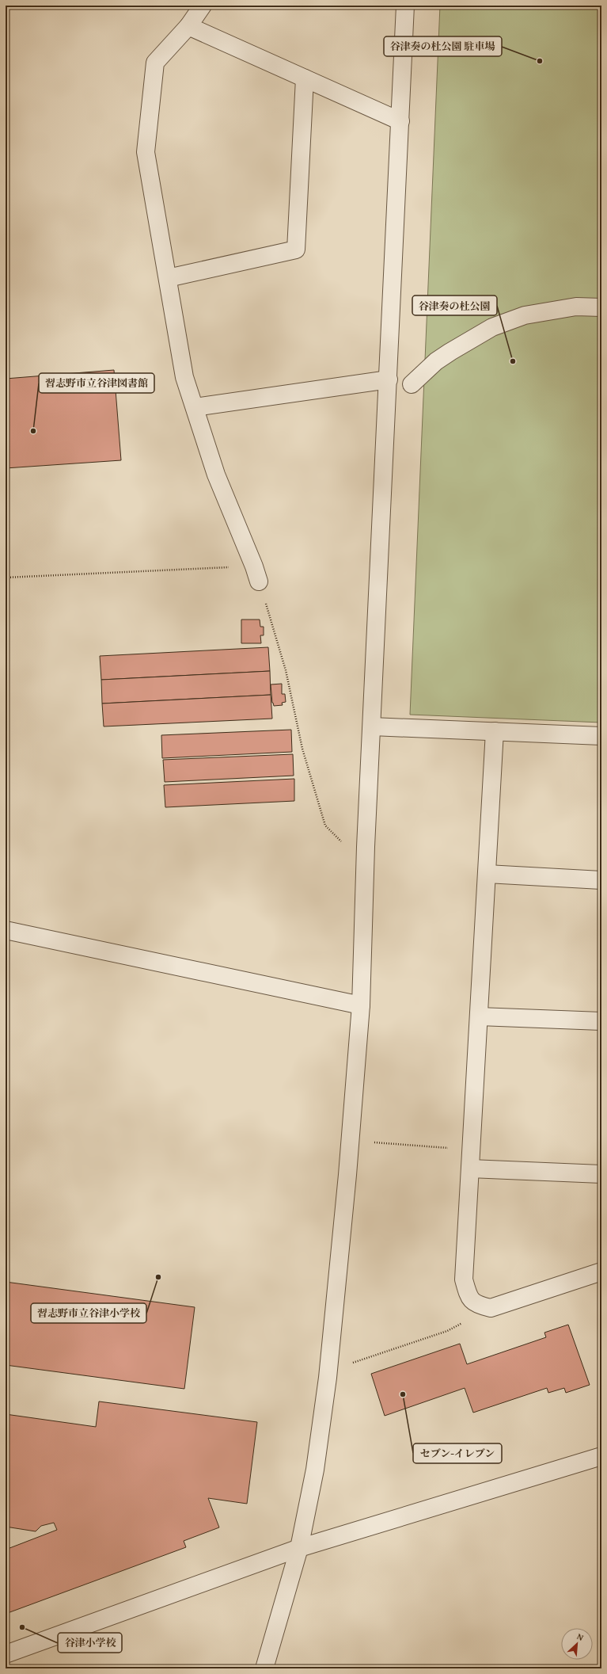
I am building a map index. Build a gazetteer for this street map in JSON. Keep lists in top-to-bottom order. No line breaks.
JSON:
{"places":["谷津奏の杜公園 駐車場","谷津奏の杜公園","習志野市立谷津図書館","習志野市立谷津小学校","セブン-イレブン","谷津小学校"],"north":"top right"}
